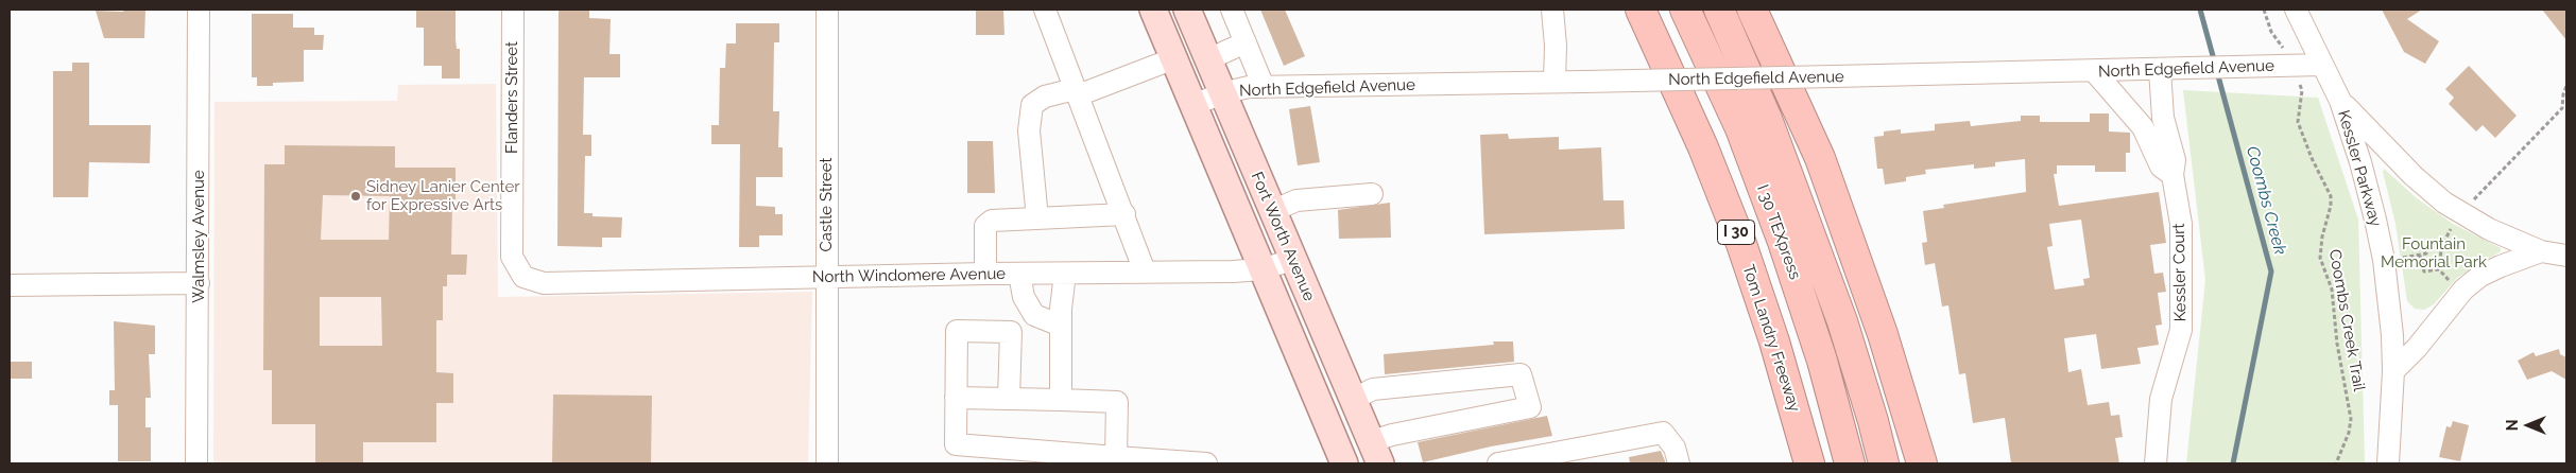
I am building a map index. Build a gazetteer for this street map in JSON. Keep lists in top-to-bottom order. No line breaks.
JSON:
{"streets":{"highway":["I 30","I 30 TEXpress","Tom Landry Freeway"],"main road":["Fort Worth Avenue"],"street":["North Edgefield Avenue","Flanders Street","Kessler Parkway","Castle Street","Walmsley Avenue","Kessler Court","North Windomere Avenue"],"path":["Coombs Creek Trail"]},"crossings":[["North Edgefield Avenue","Kessler Parkway"],["North Edgefield Avenue","Fort Worth Avenue"],["North Edgefield Avenue","Kessler Court"],["Flanders Street","North Windomere Avenue"],["Castle Street","North Windomere Avenue"],["Fort Worth Avenue","North Windomere Avenue"]],"water":["Coombs Creek"],"parks":["Fountain Memorial Park"],"places":["Sidney Lanier Center for Expressive Arts"],"north":"left"}
